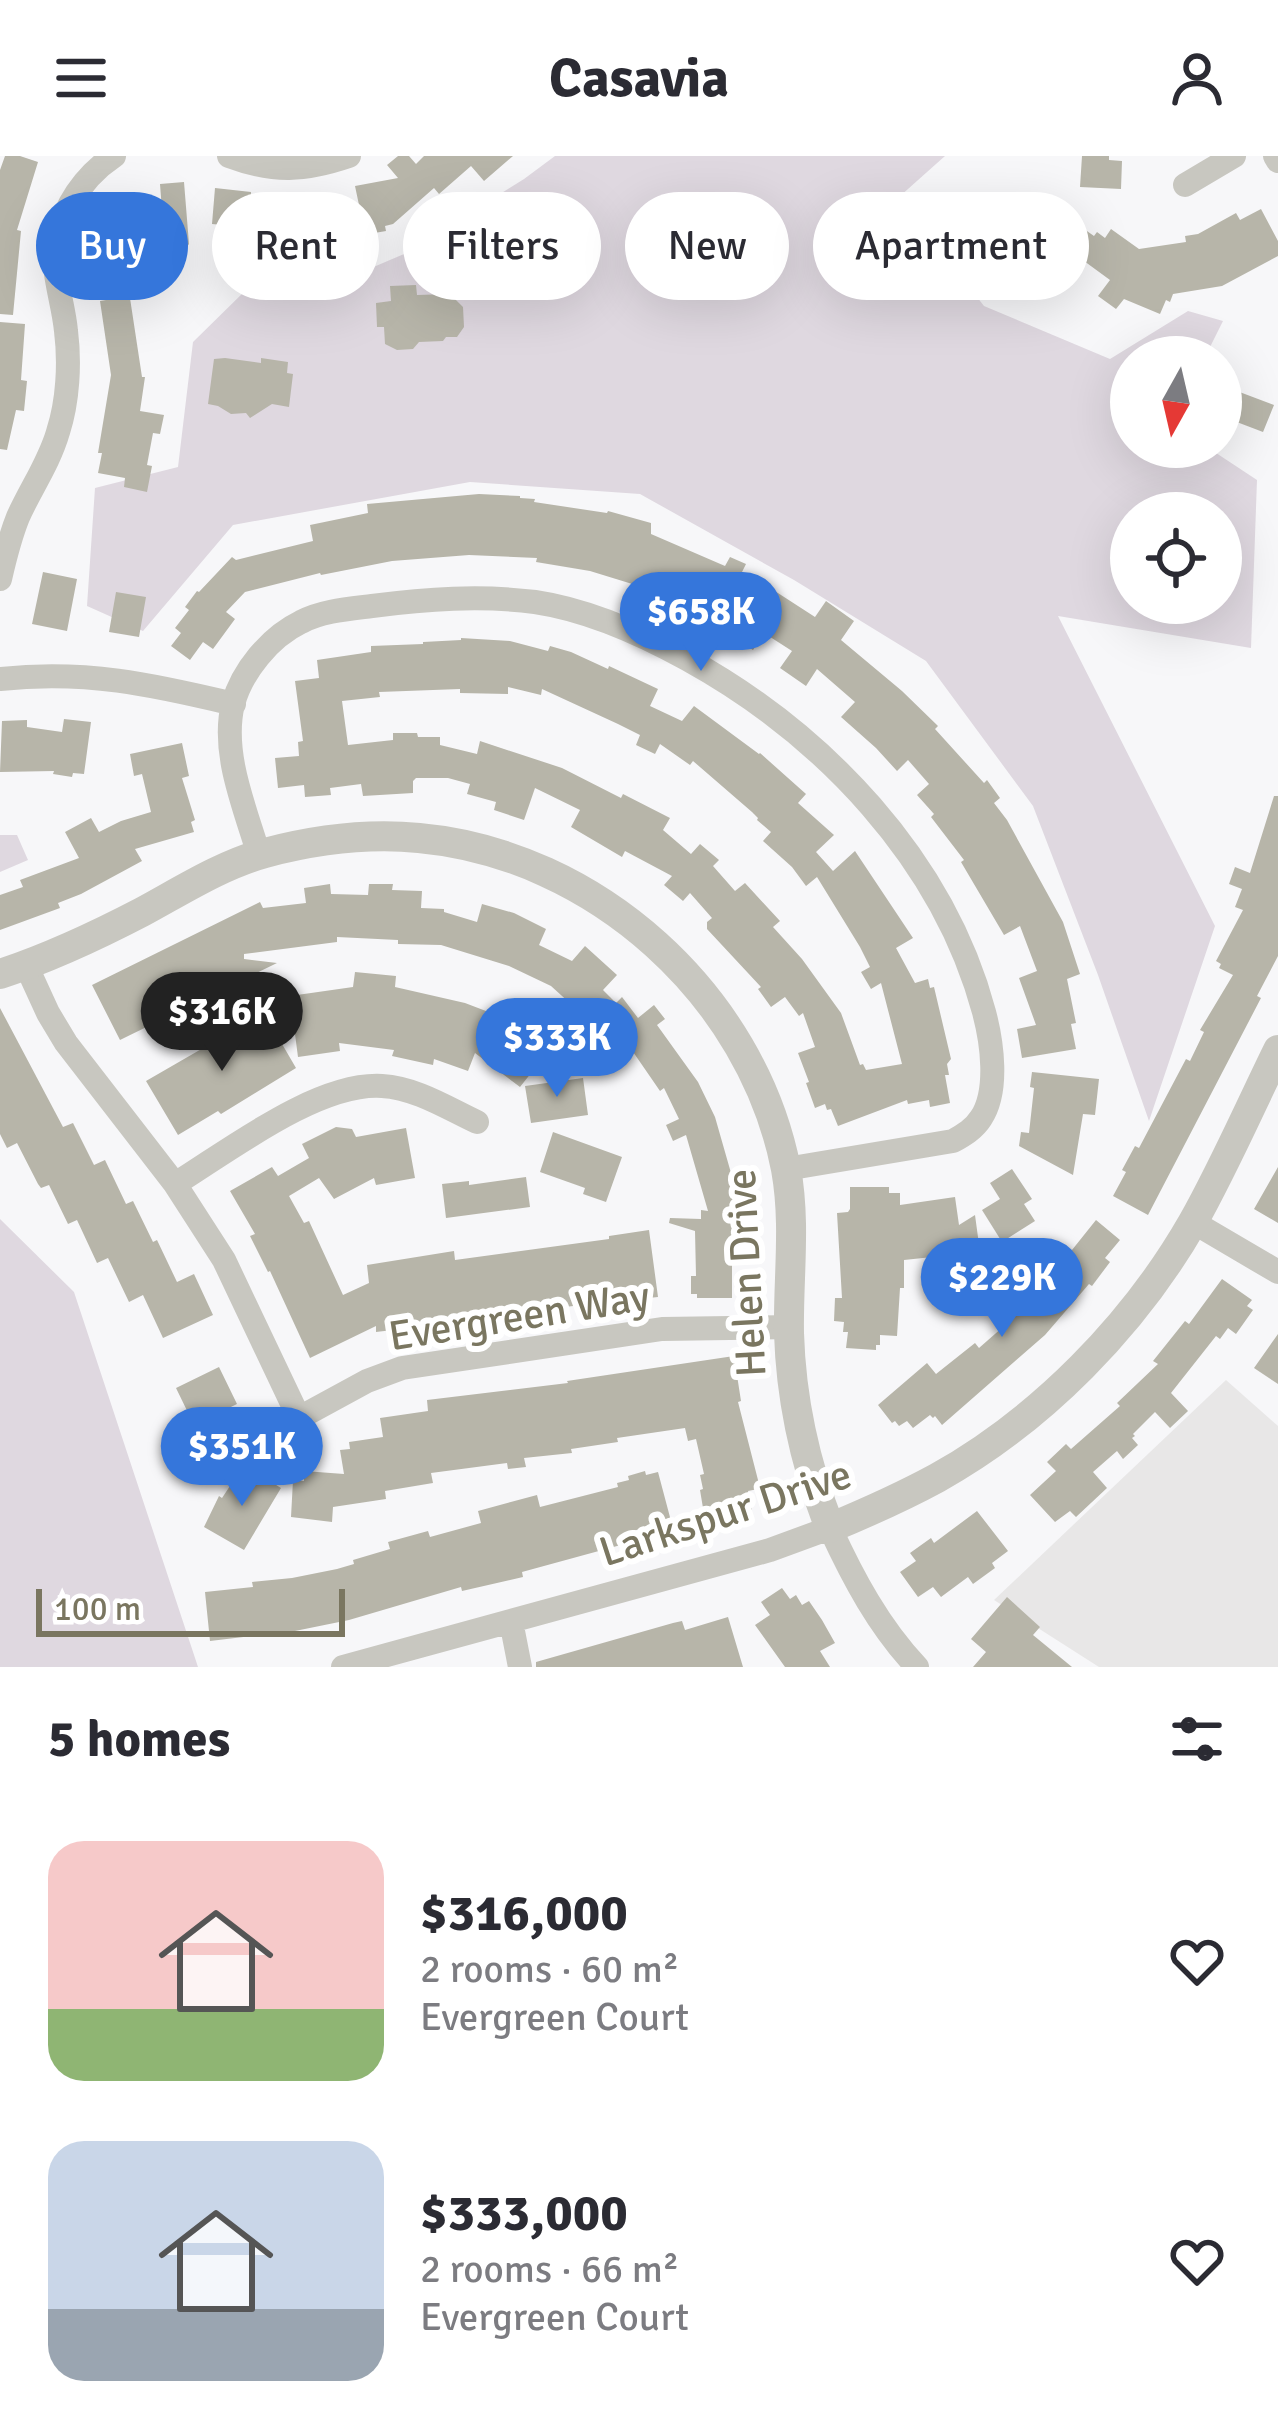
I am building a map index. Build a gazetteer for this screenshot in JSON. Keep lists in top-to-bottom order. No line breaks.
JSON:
{"streets":{"street":["Helen Drive","Evergreen Way","Larkspur Drive"]},"crossings":[["Helen Drive","Evergreen Way"],["Helen Drive","Larkspur Drive"]],"scale_bar":"100 m","north":"bottom","page":{"header":"Casavia","chip":["Buy","Rent","Filters","New","Apartment"],"price":["$658K","$316K","$333K","$229K","$351K"],"scale":"100 m","heading":"5 homes","list":[{"name":"$316,000","note":"2 rooms · 60 m² · Evergreen Court"},{"name":"$333,000","note":"2 rooms · 66 m² · Evergreen Court"}]}}
